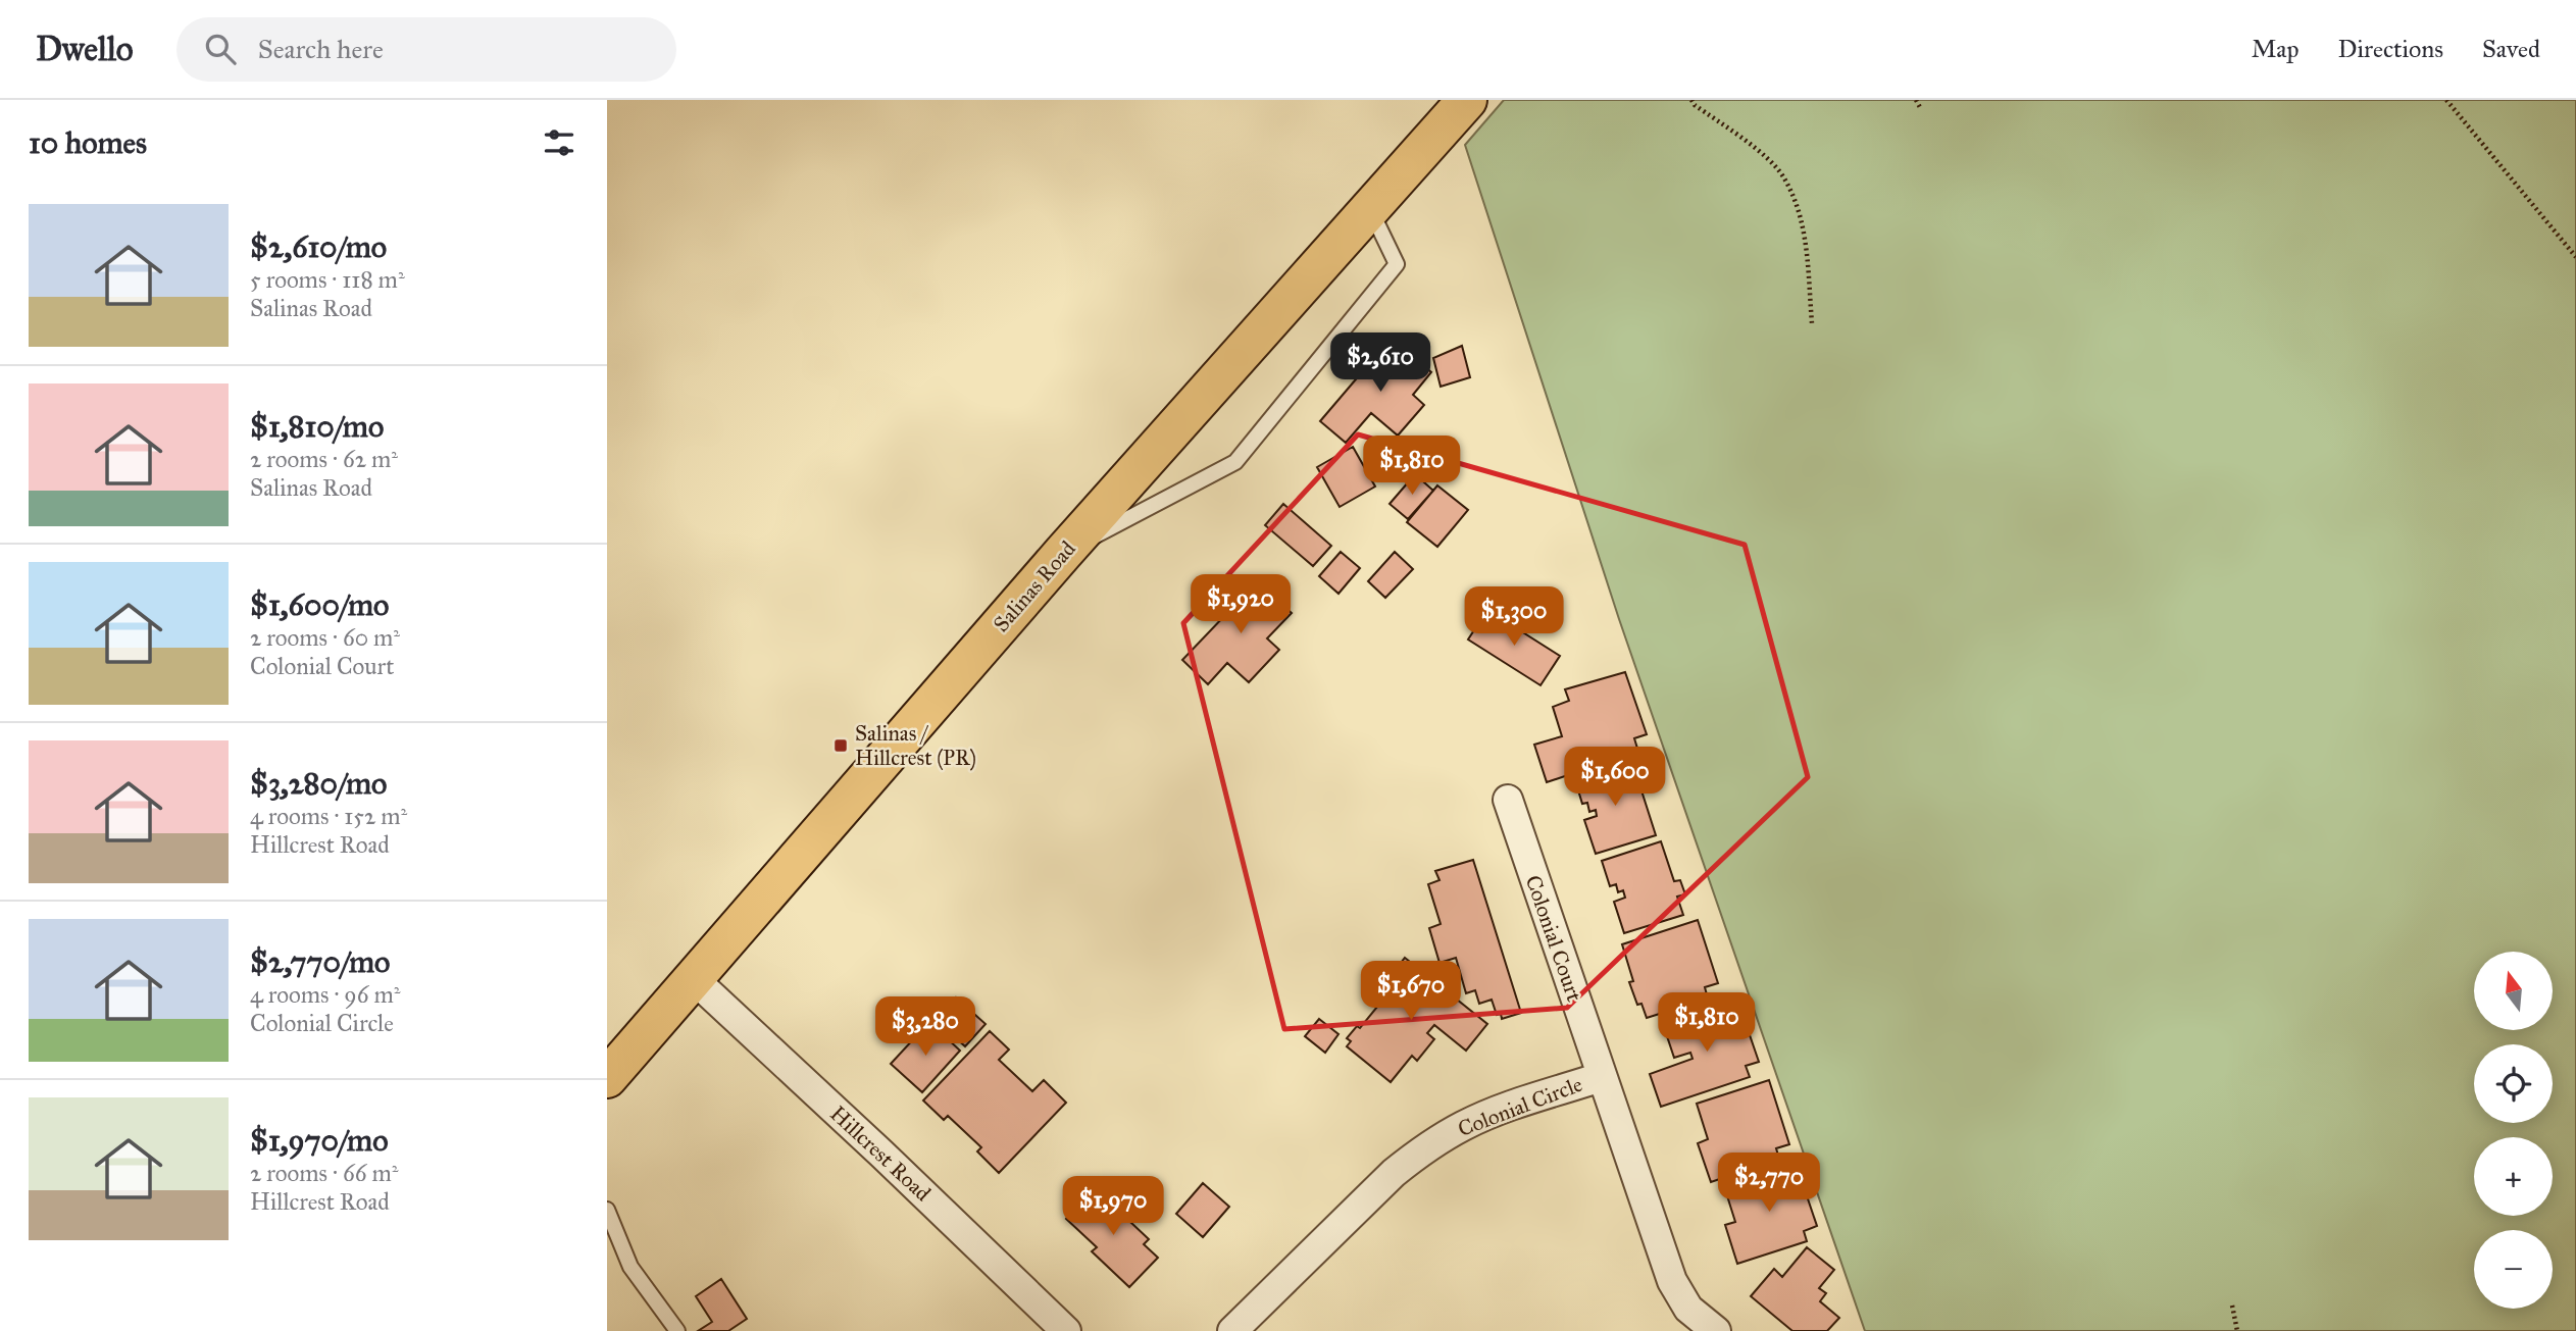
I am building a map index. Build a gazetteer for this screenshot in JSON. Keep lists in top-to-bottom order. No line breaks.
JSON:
{"streets":{"main road":["Salinas Road"],"street":["Colonial Court","Colonial Circle","Hillcrest Road"]},"crossings":[["Salinas Road","Hillcrest Road"],["Colonial Court","Colonial Circle"]],"places":{"transit":["Salinas / Hillcrest (PR)"]},"north":"top","page":{"header":"Dwello","search":"Search here","nav":["Map","Directions","Saved"],"heading":"10 homes","list":[{"name":"$2,610/mo","note":"5 rooms · 118 m² · Salinas Road"},{"name":"$1,810/mo","note":"2 rooms · 62 m² · Salinas Road"},{"name":"$1,600/mo","note":"2 rooms · 60 m² · Colonial Court"},{"name":"$3,280/mo","note":"4 rooms · 152 m² · Hillcrest Road"},{"name":"$2,770/mo","note":"4 rooms · 96 m² · Colonial Circle"},{"name":"$1,970/mo","note":"2 rooms · 66 m² · Hillcrest Road"}],"price":["$2,610","$1,810","$1,920","$1,300","$1,600","$1,670","$1,810","$3,280","$2,770","$1,970"],"map_buttons":["+","−"]}}
